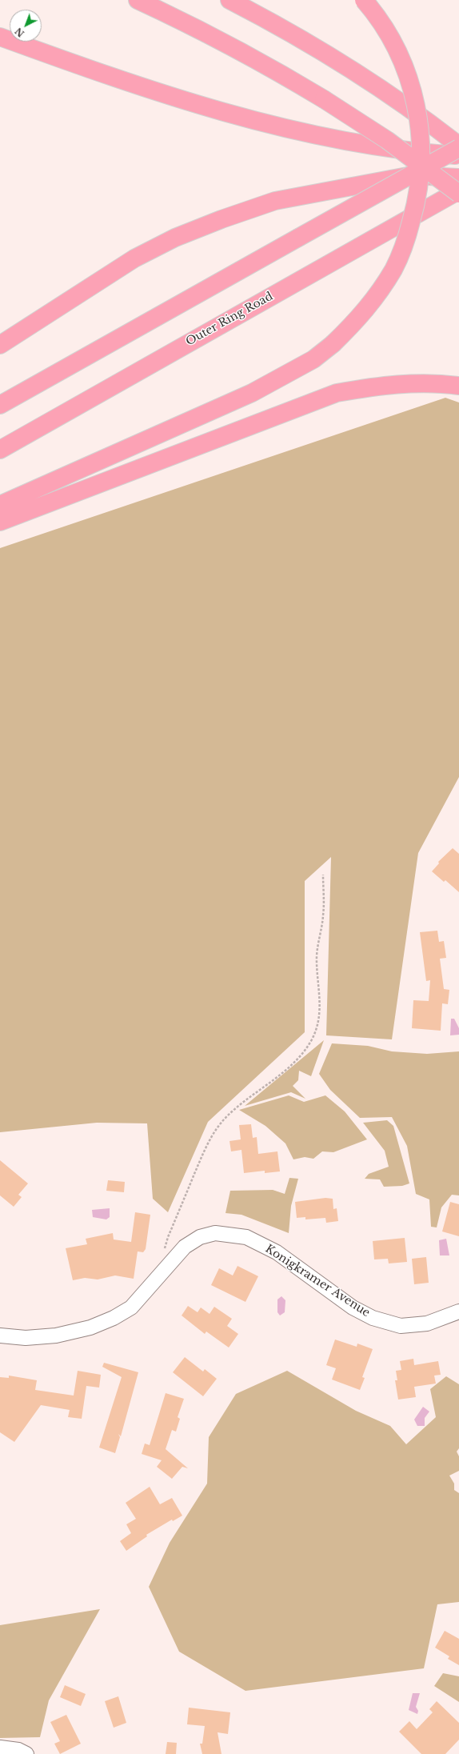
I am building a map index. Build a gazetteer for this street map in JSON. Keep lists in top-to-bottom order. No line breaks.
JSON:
{"streets":{"highway":["Outer Ring Road"],"street":["Konigkramer Avenue"]},"north":"bottom left"}
